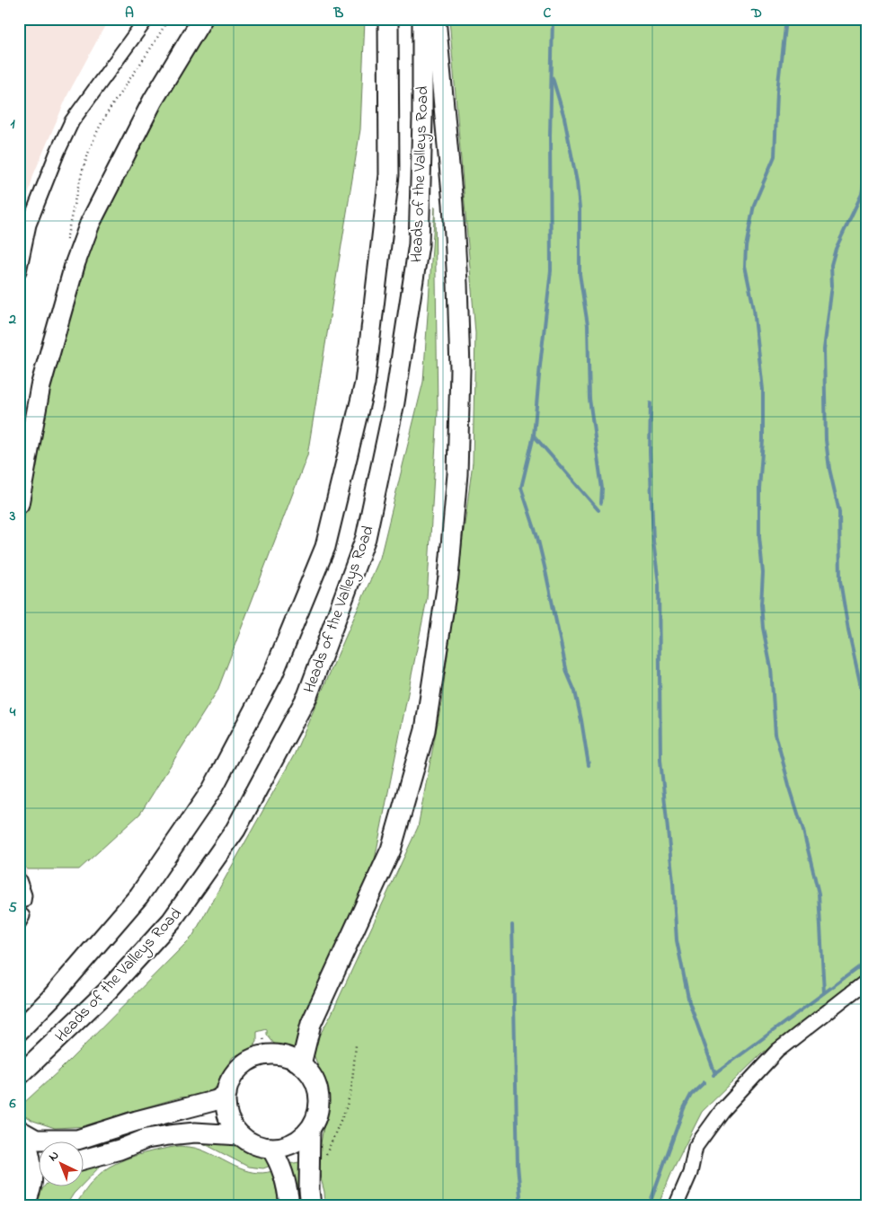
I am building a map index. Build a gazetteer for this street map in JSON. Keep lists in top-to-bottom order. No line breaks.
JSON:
{"streets":{"highway":["Heads of the Valleys Road"]},"north":"top left","grid":{"columns":["A","B","C","D"],"rows":["1","2","3","4","5","6"]}}
